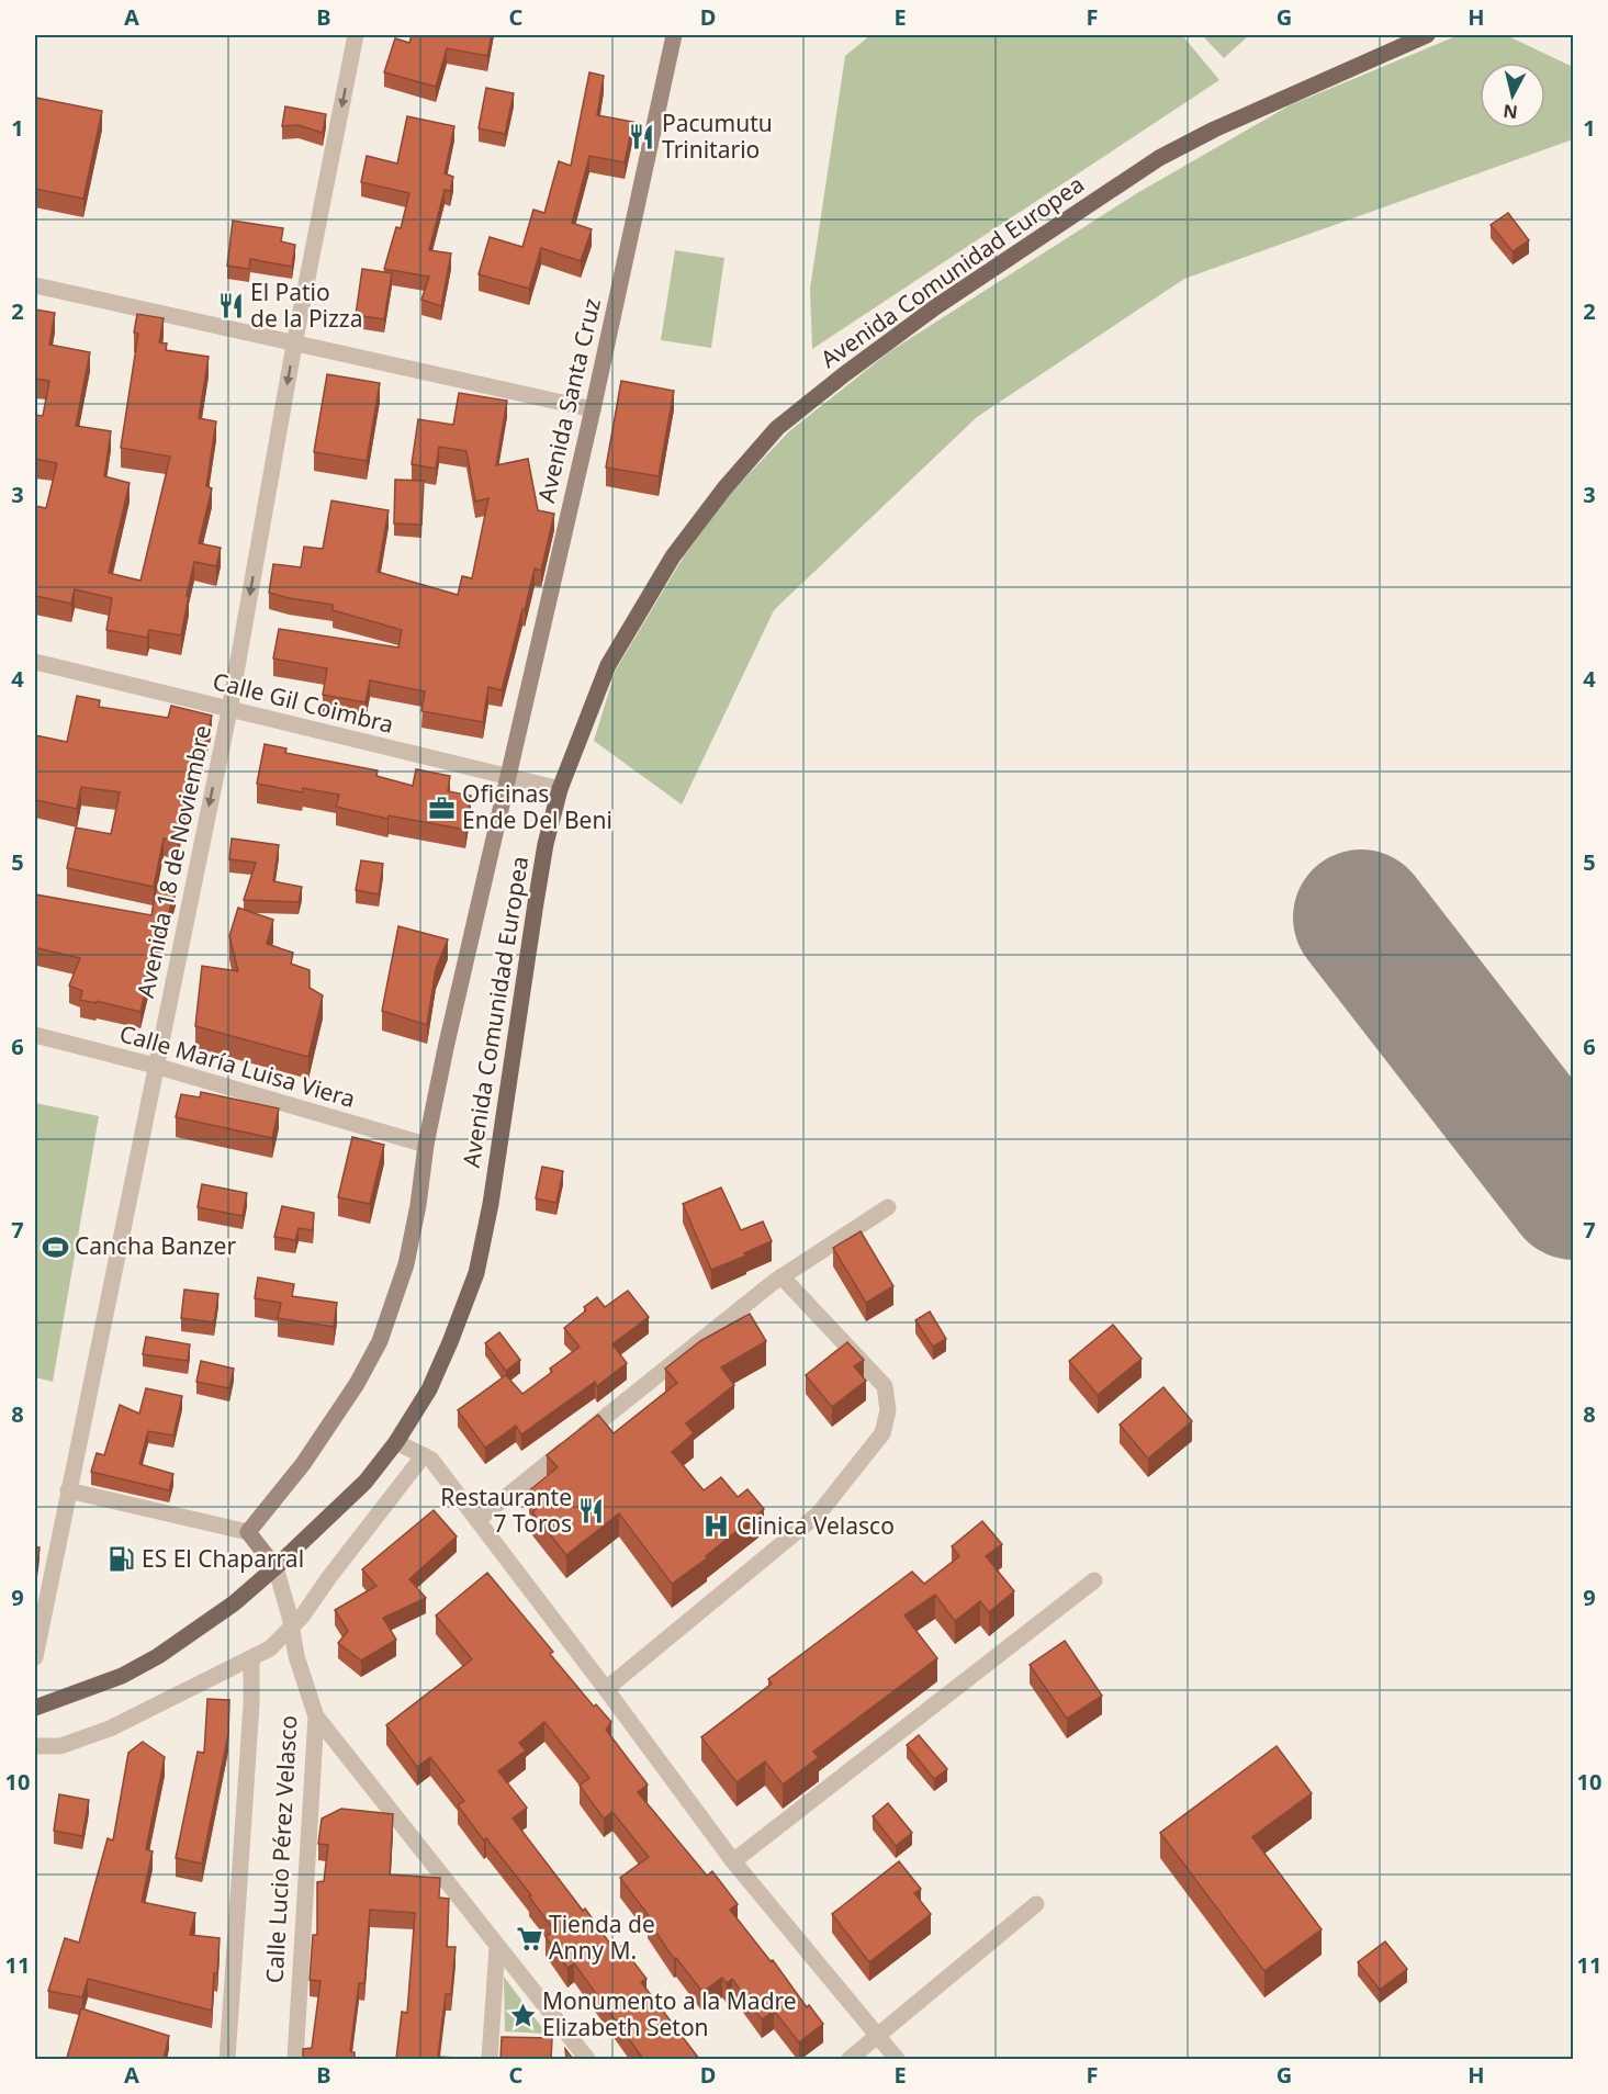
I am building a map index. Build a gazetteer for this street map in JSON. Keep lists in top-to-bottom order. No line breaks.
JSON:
{"streets":{"main road":["Avenida Comunidad Europea","Avenida Santa Cruz"],"street":["Calle Gil Coimbra","Avenida 18 de Noviembre","Calle María Luisa Viera","Calle Lucio Pérez Velasco"]},"crossings":[["Avenida Comunidad Europea","Calle Gil Coimbra"],["Avenida Comunidad Europea","Calle Lucio Pérez Velasco"],["Avenida Santa Cruz","Calle Gil Coimbra"],["Avenida Santa Cruz","Calle María Luisa Viera"],["Calle Gil Coimbra","Avenida 18 de Noviembre"],["Avenida 18 de Noviembre","Calle María Luisa Viera"]],"one_way":["Avenida 18 de Noviembre"],"places":{"restaurant":["Pacumutu Trinitario","El Patio de la Pizza","Restaurante 7 Toros"],"office":["Oficinas Ende Del Beni"],"sports":["Cancha Banzer"],"hospital":["Clinica Velasco"],"fuel station":["ES El Chaparral"],"supermarket":["Tienda de Anny M."],"place":["Monumento a la Madre Elizabeth Seton"]},"north":"bottom","grid":{"columns":["A","B","C","D","E","F","G","H"],"rows":["1","2","3","4","5","6","7","8","9","10","11"]}}
